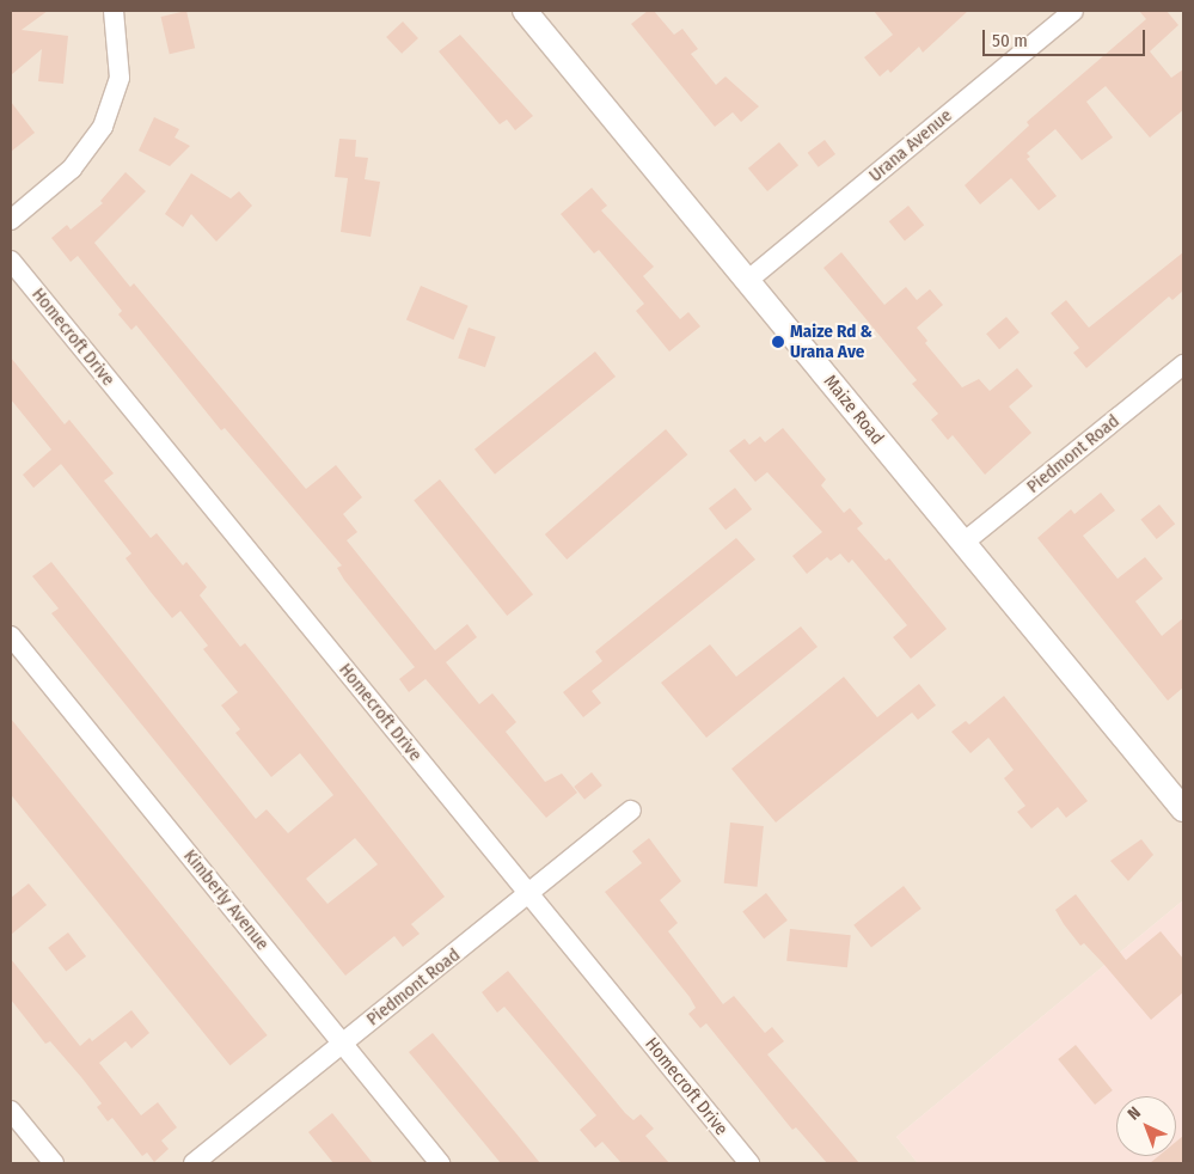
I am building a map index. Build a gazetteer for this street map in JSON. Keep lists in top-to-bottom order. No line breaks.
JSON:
{"streets":{"street":["Urana Avenue","Homecroft Drive","Maize Road","Piedmont Road","Kimberly Avenue"]},"crossings":[["Urana Avenue","Maize Road"],["Homecroft Drive","Piedmont Road"],["Maize Road","Piedmont Road"],["Piedmont Road","Kimberly Avenue"]],"places":["Maize Rd & Urana Ave"],"scale_bar":"50 m","north":"top left"}
